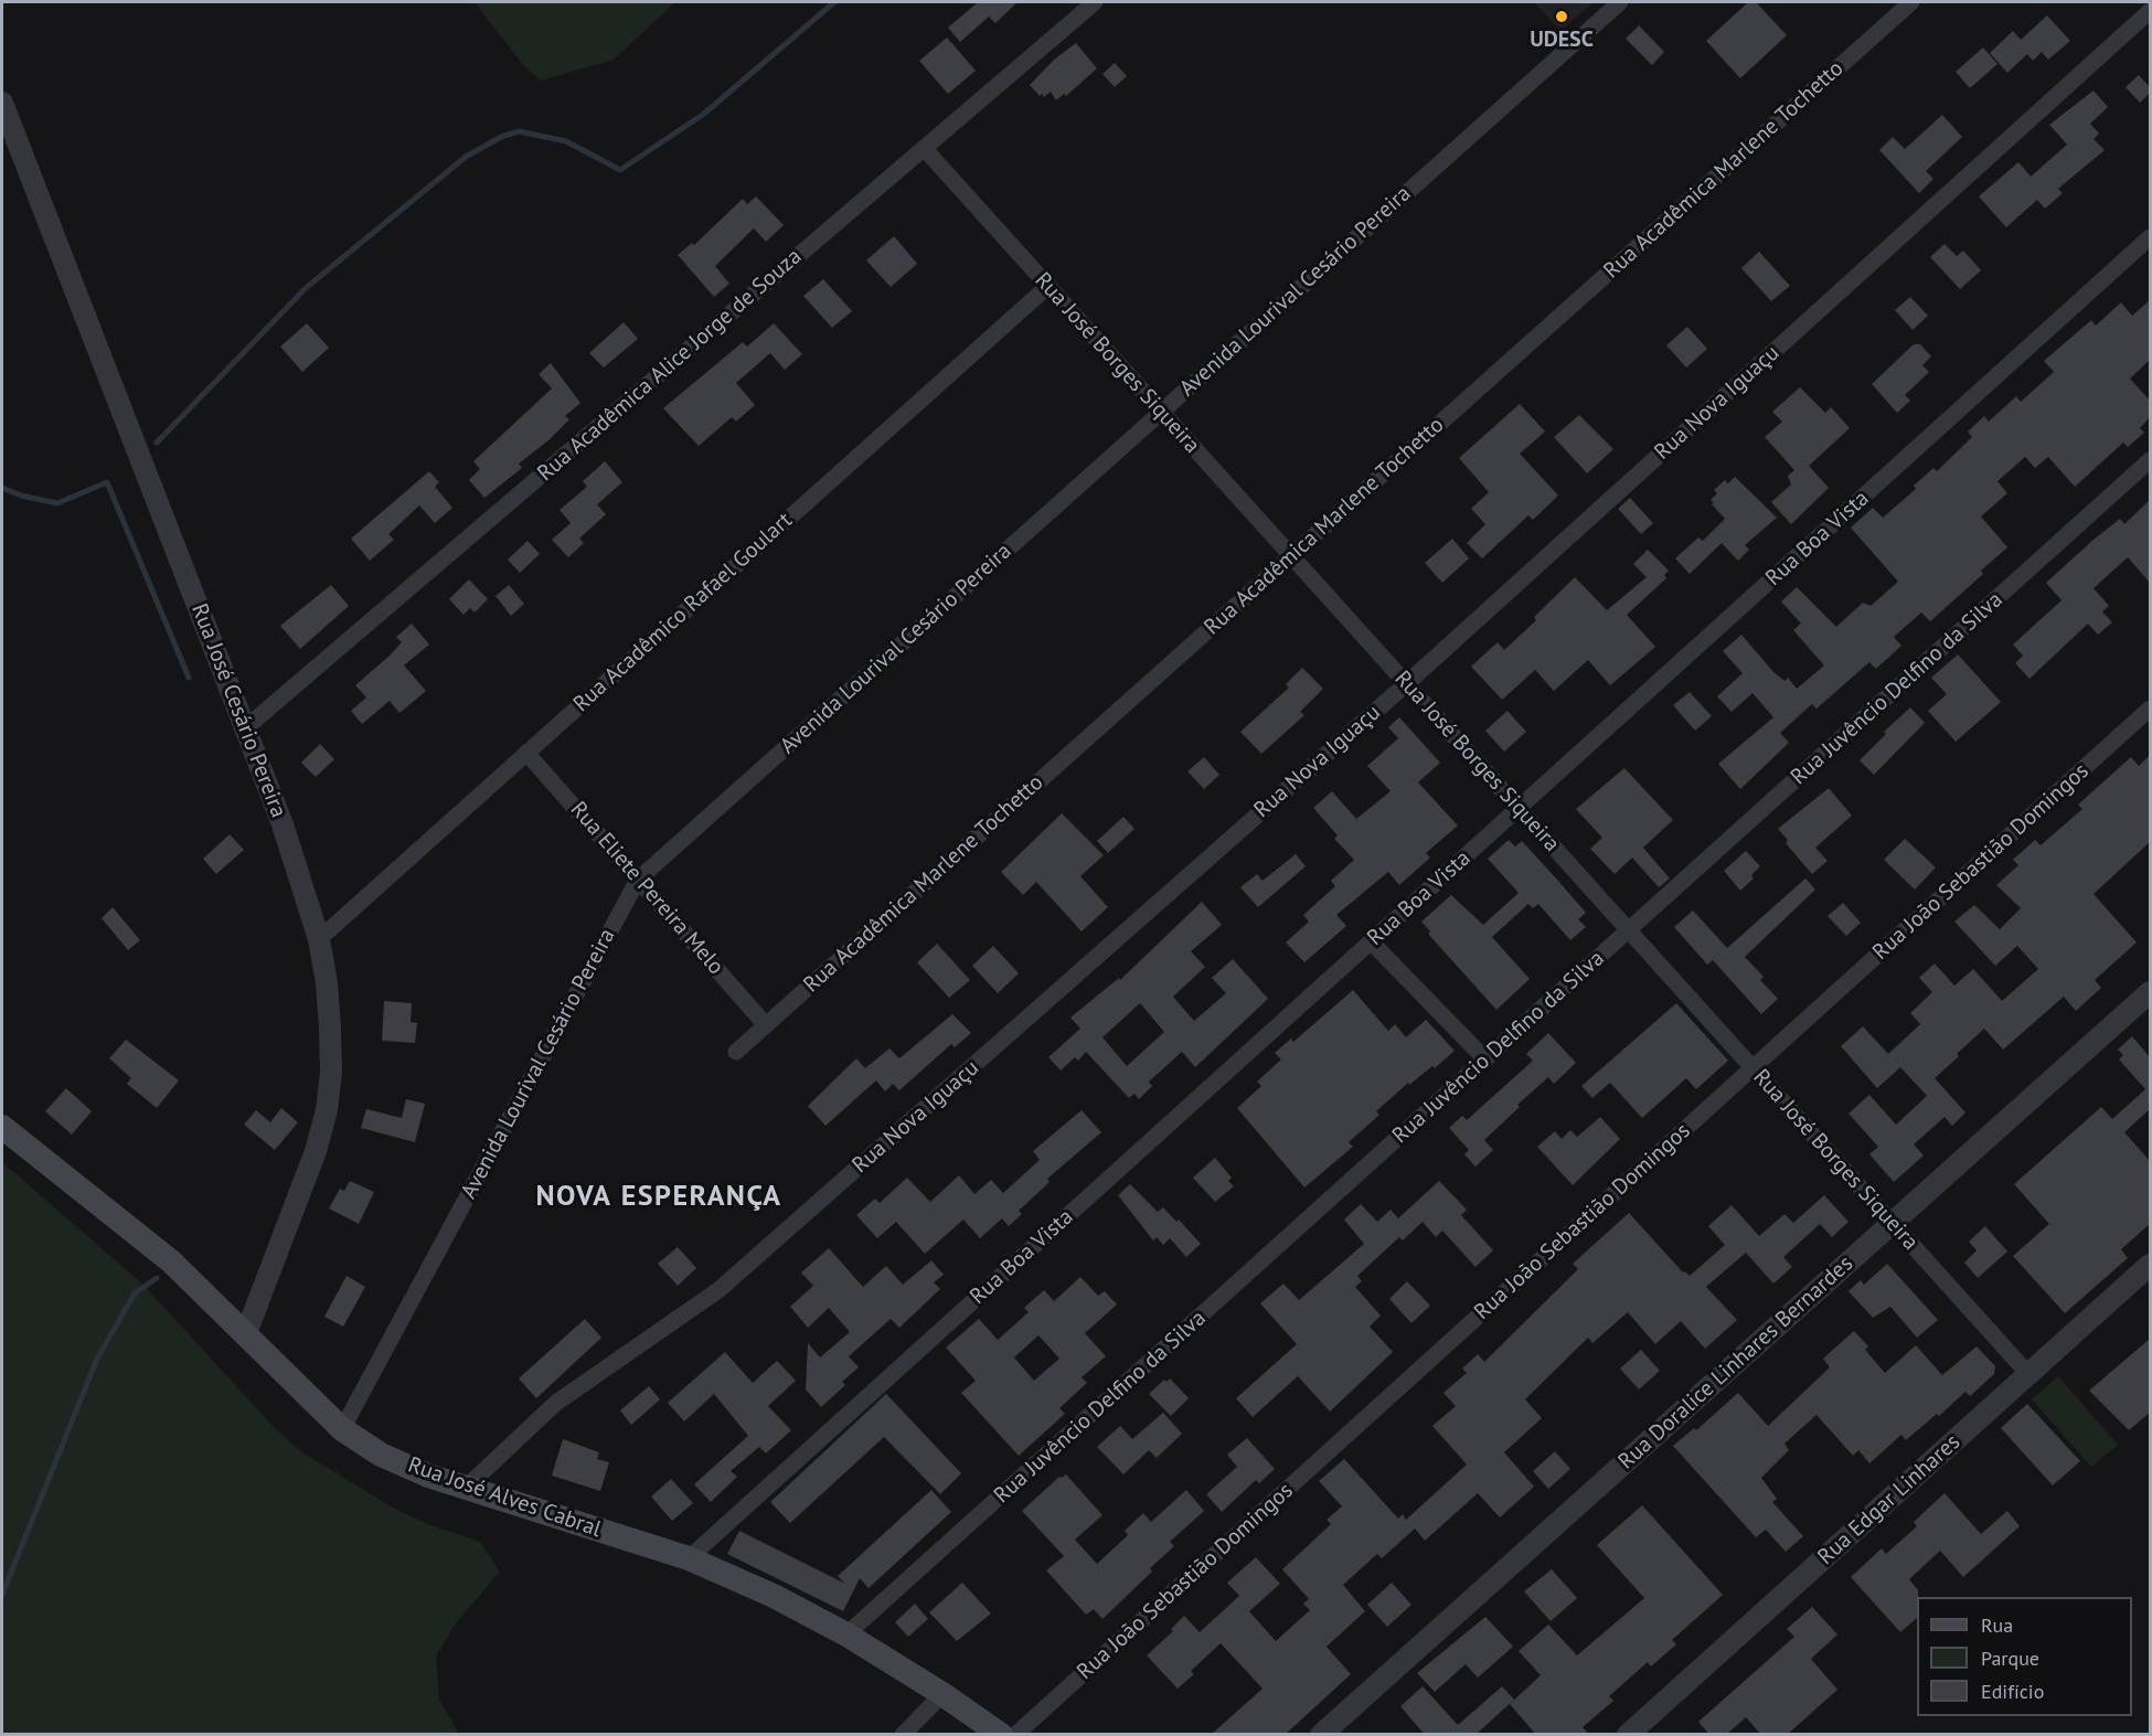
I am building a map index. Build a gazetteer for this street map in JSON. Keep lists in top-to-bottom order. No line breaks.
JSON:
{"streets":{"main road":["Rua José Alves Cabral"],"street":["Rua Acadêmica Marlene Tochetto","Avenida Lourival Cesário Pereira","Rua José Borges Siqueira","Rua Acadêmica Alice Jorge de Souza","Rua Nova Iguaçu","Rua Boa Vista","Rua Acadêmico Rafael Goulart","Rua Juvêncio Delfino da Silva","Rua José Cesário Pereira","Rua João Sebastião Domingos","Rua Eliete Pereira Melo","Rua Doralice Linhares Bernardes","Rua Edgar Linhares"]},"crossings":[["Rua Acadêmica Marlene Tochetto","Rua José Borges Siqueira"],["Rua Acadêmica Marlene Tochetto","Rua Eliete Pereira Melo"],["Avenida Lourival Cesário Pereira","Rua José Borges Siqueira"],["Avenida Lourival Cesário Pereira","Rua Eliete Pereira Melo"],["Avenida Lourival Cesário Pereira","Rua José Alves Cabral"],["Rua José Borges Siqueira","Rua Acadêmica Alice Jorge de Souza"],["Rua José Borges Siqueira","Rua Nova Iguaçu"],["Rua José Borges Siqueira","Rua Boa Vista"],["Rua José Borges Siqueira","Rua Acadêmico Rafael Goulart"],["Rua José Borges Siqueira","Rua Juvêncio Delfino da Silva"],["Rua José Borges Siqueira","Rua João Sebastião Domingos"],["Rua José Borges Siqueira","Rua Doralice Linhares Bernardes"],["Rua José Borges Siqueira","Rua Edgar Linhares"],["Rua Acadêmica Alice Jorge de Souza","Rua José Cesário Pereira"],["Rua Nova Iguaçu","Rua José Alves Cabral"],["Rua Boa Vista","Rua José Alves Cabral"],["Rua Acadêmico Rafael Goulart","Rua José Cesário Pereira"],["Rua Acadêmico Rafael Goulart","Rua Eliete Pereira Melo"],["Rua Juvêncio Delfino da Silva","Rua José Alves Cabral"],["Rua José Cesário Pereira","Rua José Alves Cabral"]],"districts":["NOVA ESPERANÇA"],"places":["UDESC"],"legend":["Rua","Parque","Edifício"]}
